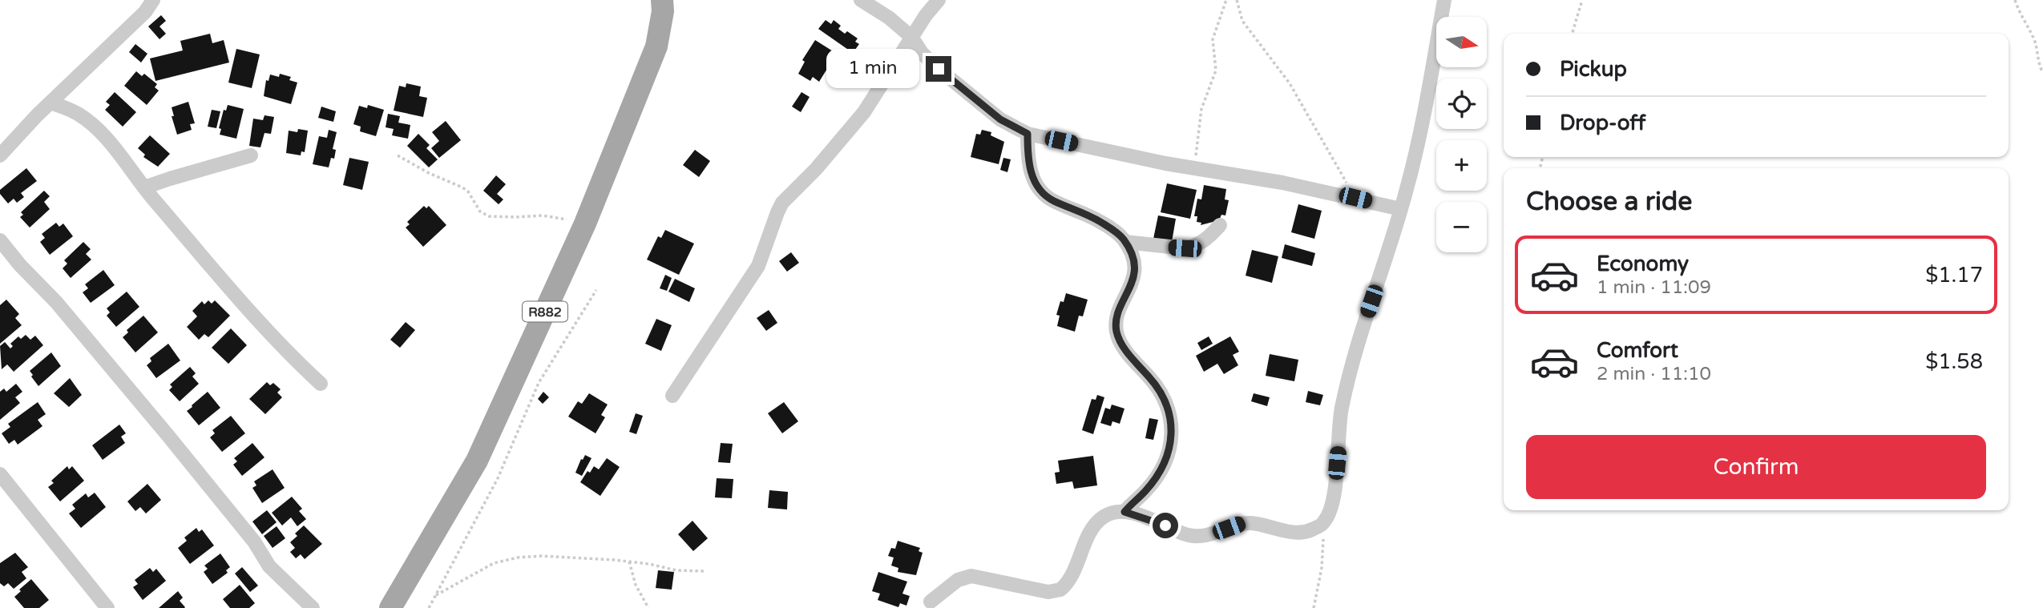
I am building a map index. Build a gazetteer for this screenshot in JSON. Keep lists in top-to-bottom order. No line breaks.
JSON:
{"streets":{"main road":["R882"]},"north":"right","page":{"map_buttons":["+","−"],"banner":["Pickup","Drop-off"],"bubble":"1 min","heading":"Choose a ride","list":[{"name":"Economy","note":"1 min · 11:09","value":"$1.17"},{"name":"Comfort","note":"2 min · 11:10","value":"$1.58"}],"buttons":"Confirm"}}
